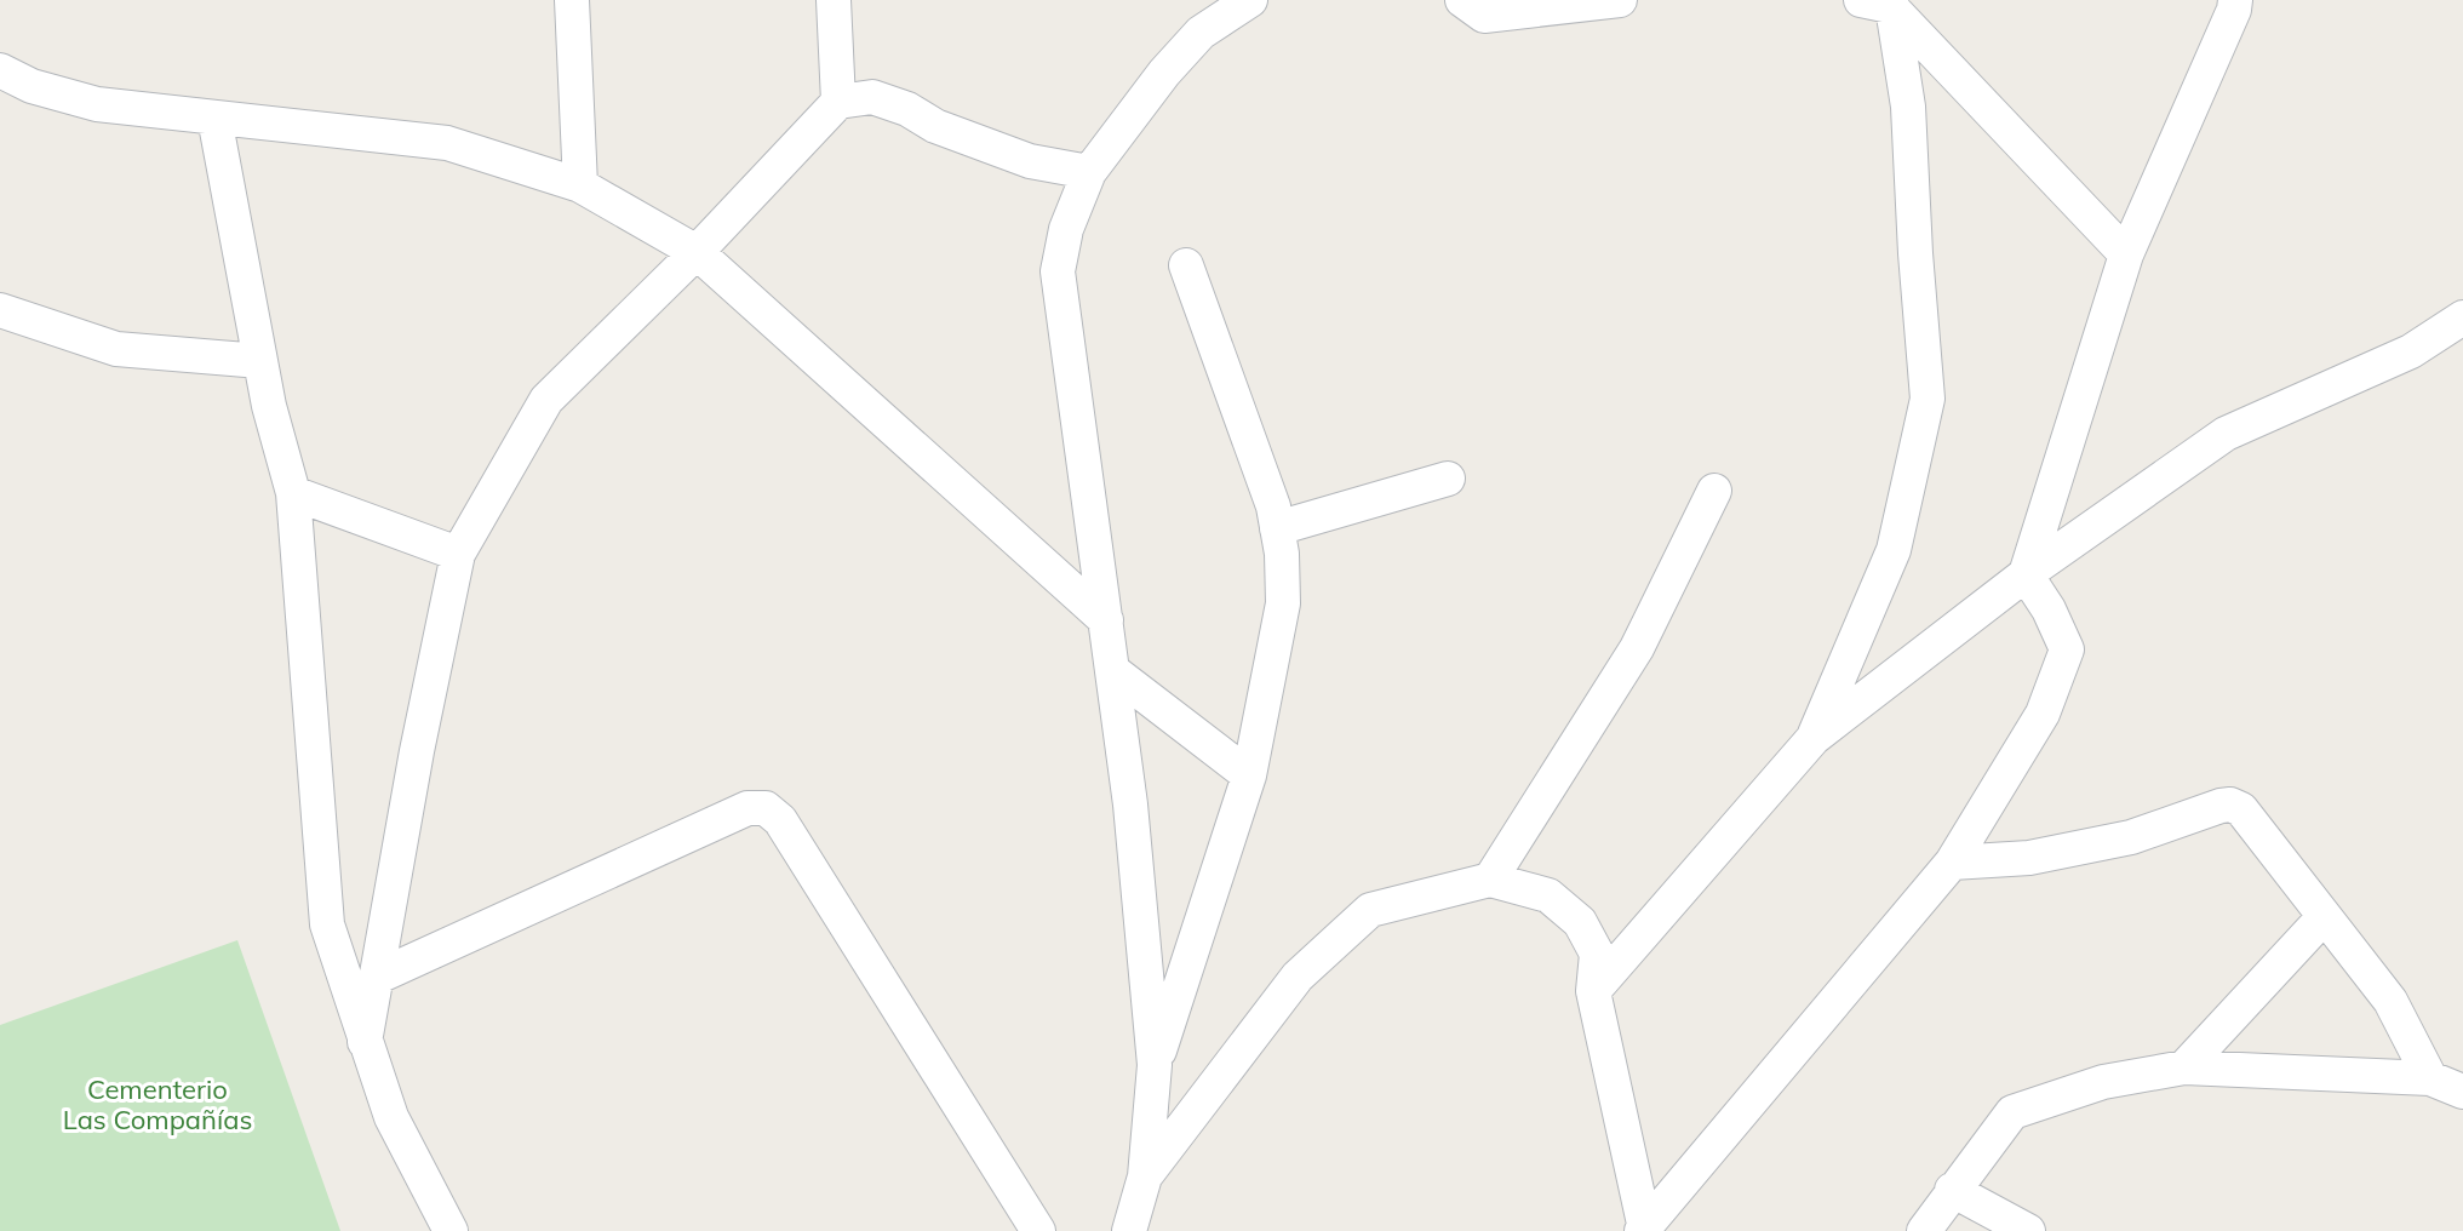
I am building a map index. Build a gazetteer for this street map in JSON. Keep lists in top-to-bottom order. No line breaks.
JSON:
{"parks":["Cementerio Las Compañías"]}
